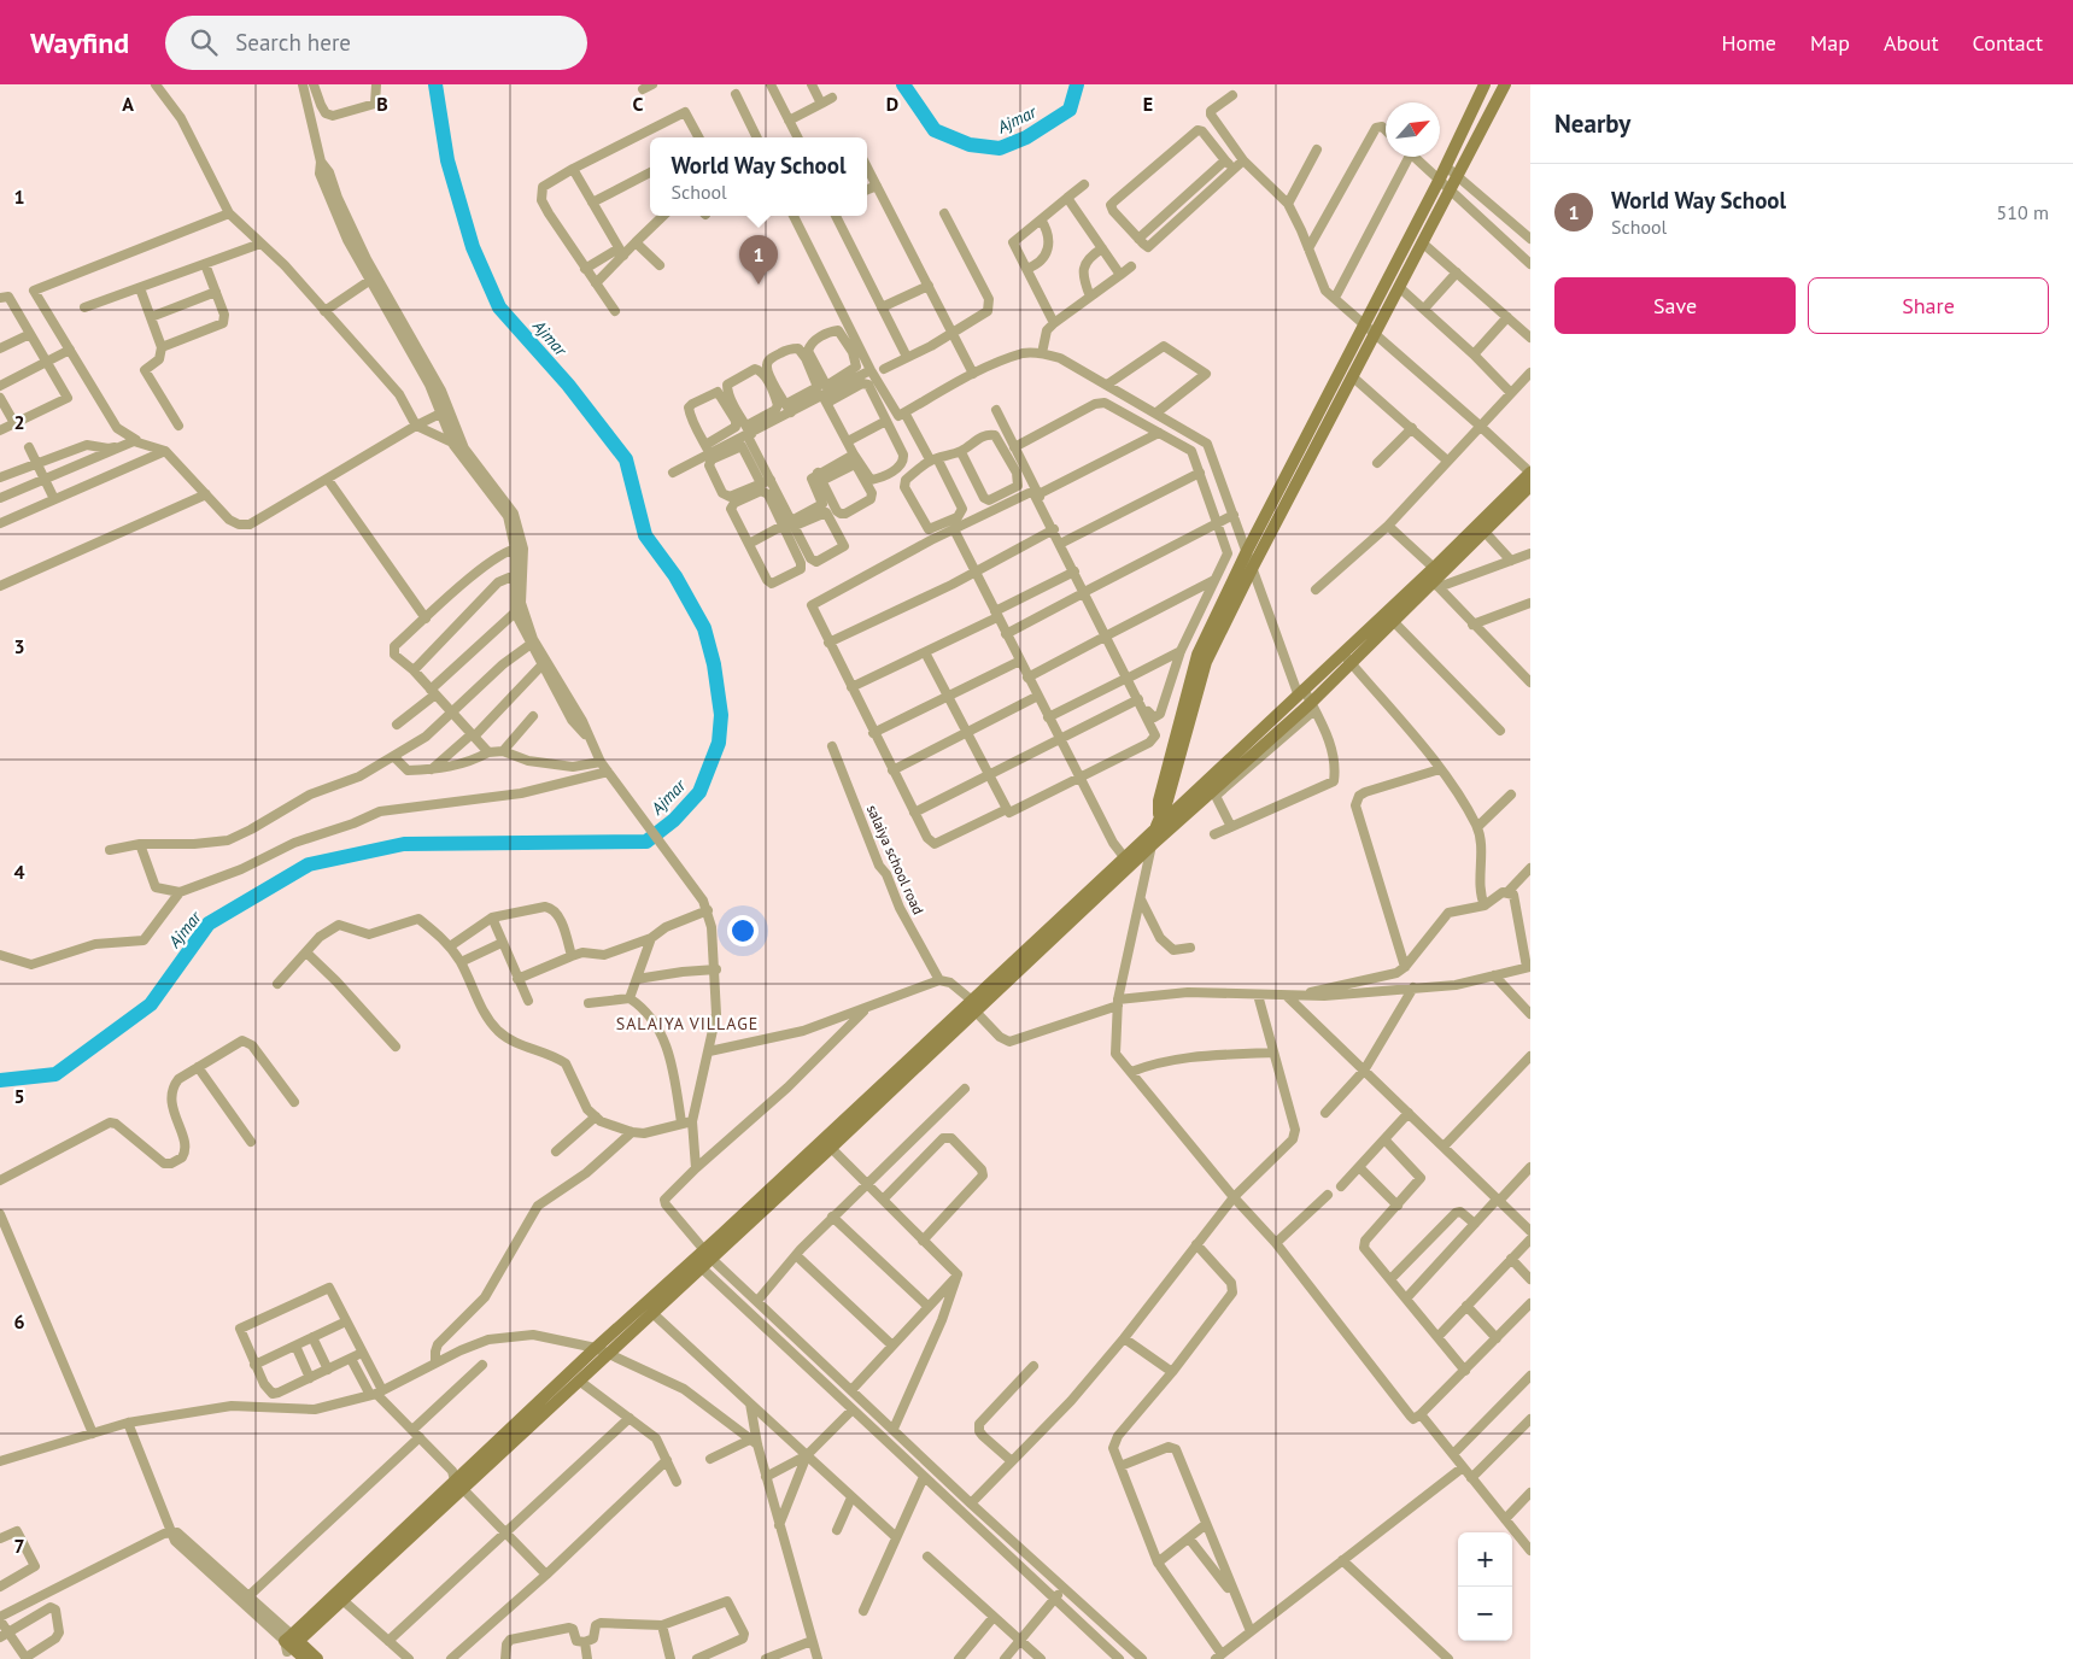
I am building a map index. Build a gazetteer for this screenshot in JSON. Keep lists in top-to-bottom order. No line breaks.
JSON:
{"streets":{"street":["salaiya school road"]},"districts":["SALAIYA VILLAGE"],"water":["Ajmar"],"north":"top right","page":{"header":"Wayfind","search":"Search here","nav":["Home","Map","About","Contact"],"heading":"Nearby","popup":["World Way School","School"],"list":[{"mark":"1","name":"World Way School","note":"School","value":"510 m"}],"pins":"1","buttons":["Save","Share"],"map_buttons":["+","−"]},"grid":{"columns":["A","B","C","D","E"],"rows":["1","2","3","4","5","6","7"]}}
